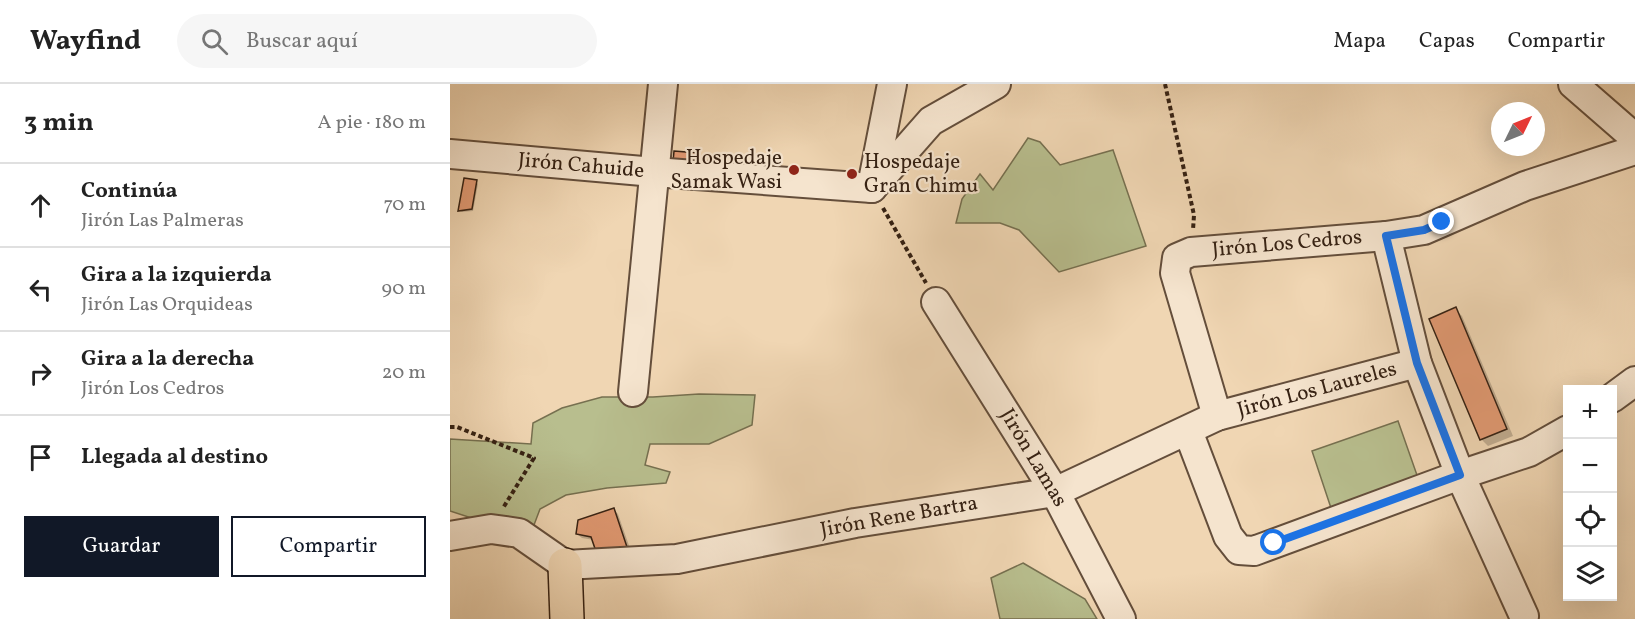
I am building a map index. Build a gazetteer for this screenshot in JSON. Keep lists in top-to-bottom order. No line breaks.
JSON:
{"streets":{"street":["Jirón Cahuide","Jirón Los Cedros","Jirón Los Laureles","Jirón Lamas","Jirón Rene Bartra"]},"crossings":[["Jirón Los Laureles","Jirón Rene Bartra"],["Jirón Lamas","Jirón Rene Bartra"]],"places":["Hospedaje Samak Wasi","Hospedaje Gran Chimu"],"north":"top right","page":{"header":"Wayfind","search":"Buscar aquí","nav":["Mapa","Capas","Compartir"],"heading":["3 min","A pie · 180 m"],"list":[["Continúa","Jirón Las Palmeras","70 m"],["Gira a la izquierda","Jirón Las Orquideas","90 m"],["Gira a la derecha","Jirón Los Cedros","20 m"],"Llegada al destino"],"map_buttons":["+","−"],"buttons":["Guardar","Compartir"]}}
